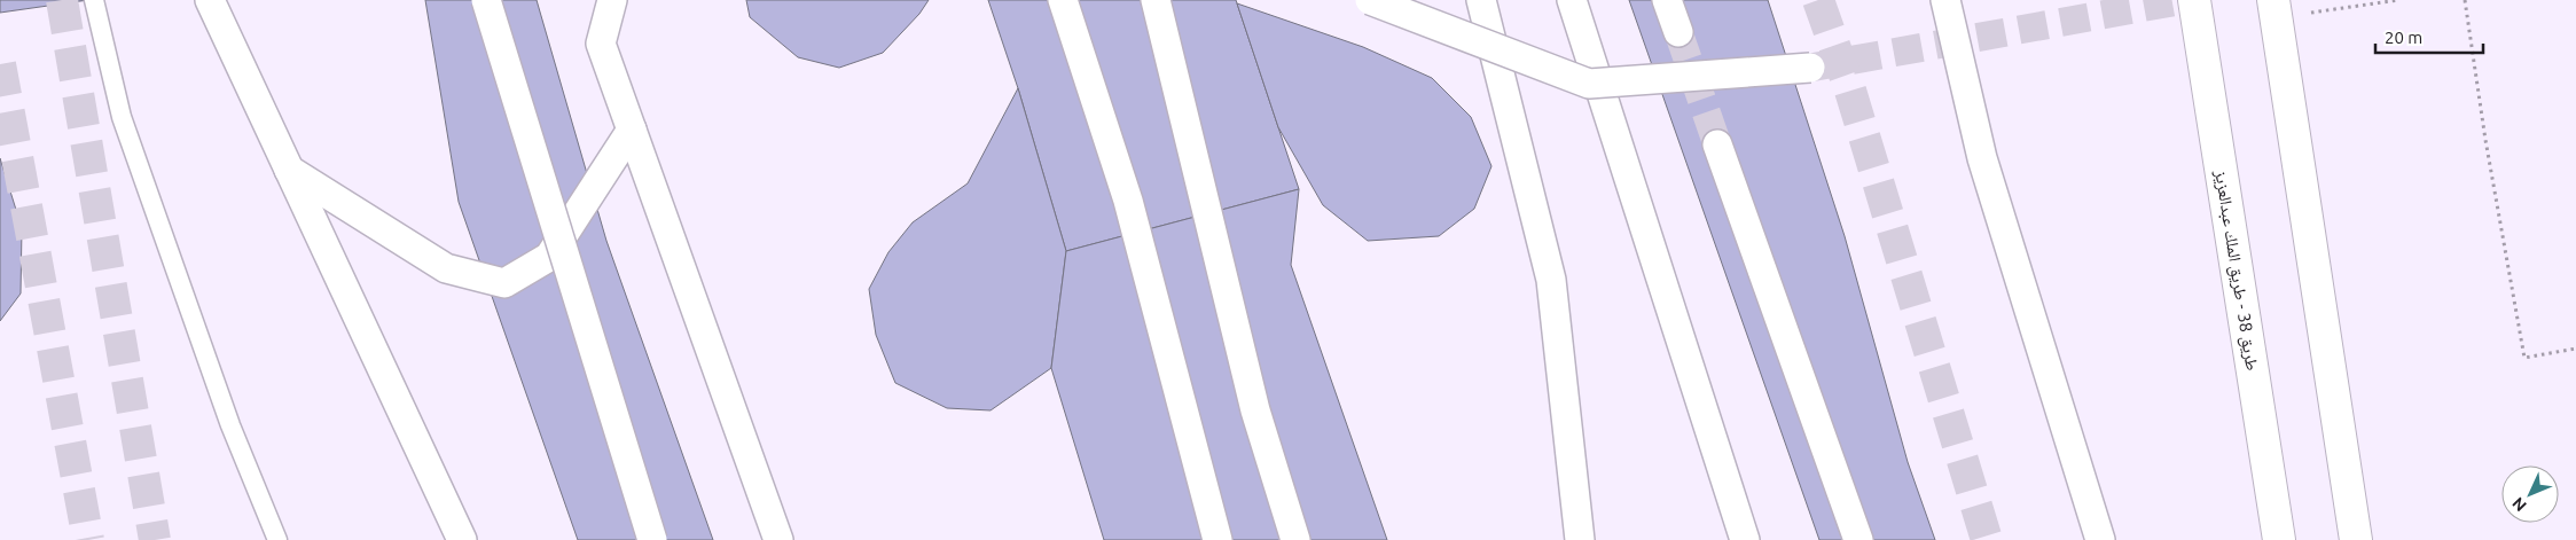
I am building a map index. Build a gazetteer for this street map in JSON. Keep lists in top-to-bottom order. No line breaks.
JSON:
{"streets":{"main road":["طريق 38 - طريق الملك عبدالعزيز"]},"scale_bar":"20 m","north":"bottom left"}
